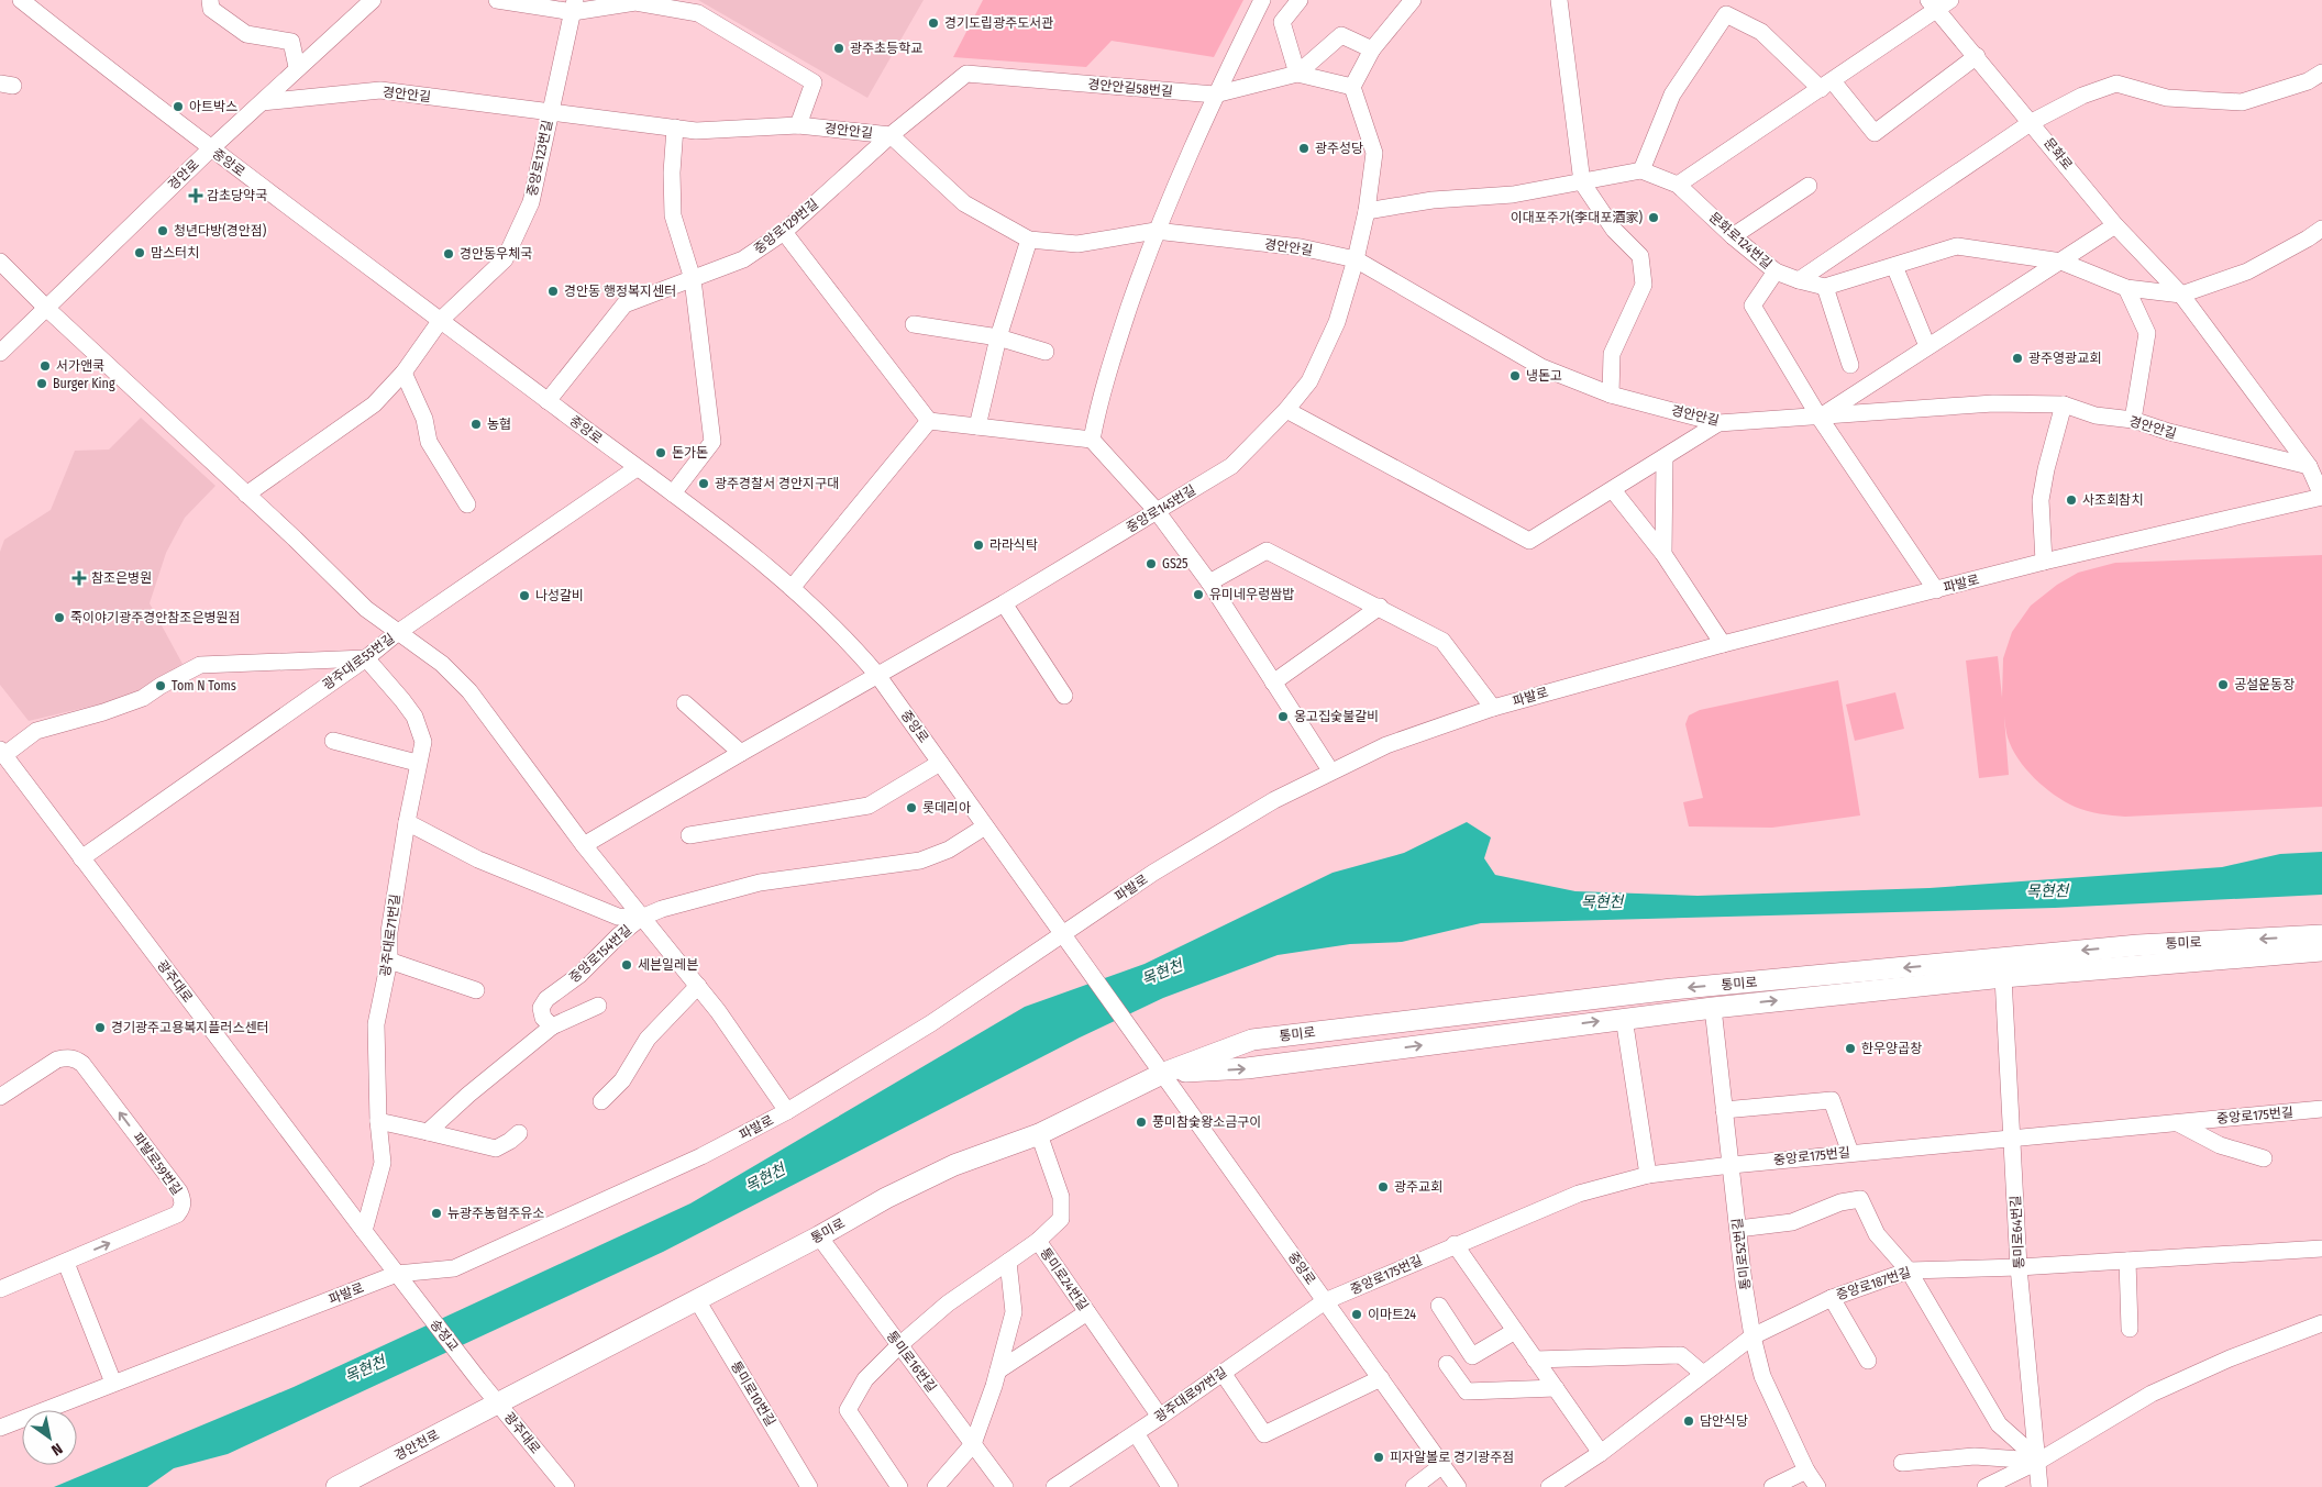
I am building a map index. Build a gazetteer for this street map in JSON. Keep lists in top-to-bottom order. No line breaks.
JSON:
{"streets":{"main road":["통미로","경안천로"],"street":["경안안길58번길","경안안길","문화로","중앙로123번길","중앙로","경안로","중앙로129번길","문화로124번길","중앙로145번길","파발로","광주대로55번길","광주대로71번길","중앙로154번길","광주대로","중앙로175번길","파발로59번길","통미로64번길","통미로52번길","통미로24번길","중앙로187번길","송정교","통미로16번길","통미로10번길","광주대로97번길"]},"crossings":[["경안안길58번길","경안안길"],["경안안길58번길","중앙로129번길"],["경안안길","문화로"],["경안안길","중앙로123번길"],["경안안길","경안로"],["경안안길","중앙로129번길"],["경안안길","중앙로145번길"],["문화로","문화로124번길"],["문화로","파발로"],["중앙로123번길","중앙로"],["중앙로","경안로"],["중앙로","중앙로129번길"],["중앙로","중앙로145번길"],["중앙로","파발로"],["중앙로","광주대로55번길"],["중앙로","통미로"],["중앙로","중앙로154번길"],["중앙로","중앙로175번길"],["중앙로","광주대로97번길"],["파발로","광주대로"],["광주대로55번길","광주대로71번길"],["광주대로55번길","광주대로"],["광주대로71번길","광주대로"],["통미로","광주대로"],["통미로","통미로64번길"],["통미로","통미로52번길"],["통미로","통미로24번길"],["통미로","통미로16번길"],["통미로","통미로10번길"],["통미로","경안천로"],["광주대로","송정교"],["광주대로","경안천로"],["중앙로175번길","통미로64번길"],["중앙로175번길","통미로52번길"],["중앙로175번길","광주대로97번길"],["통미로64번길","중앙로187번길"],["통미로52번길","중앙로187번길"],["통미로24번길","광주대로97번길"]],"water":["목현천"],"places":{"other":["경기도립광주도서관","광주초등학교","아트박스","광주성당","이대포주가(李대포酒家)","청년다방(경안점)","맘스터치","경안동우체국","경안동 행정복지센터","광주영광교회","서가앤쿡","냉돈고","Burger King","농협","돈가돈","광주경찰서 경안지구대","사조회참치","라라식탁","GS25","유미네우렁쌈밥","나성갈비","죽이야기광주경안참조은병원점","공설운동장","Tom N Toms","옹고집숯불갈비","롯데리아","세븐일레븐","경기광주고용복지플러스센터","한우양곱창","풍미참숯왕소금구이","광주교회","뉴광주농협주유소","이마트24","담안식당","피자알볼로 경기광주점"],"health":["감초당약국","참조은병원"]},"north":"bottom right"}
